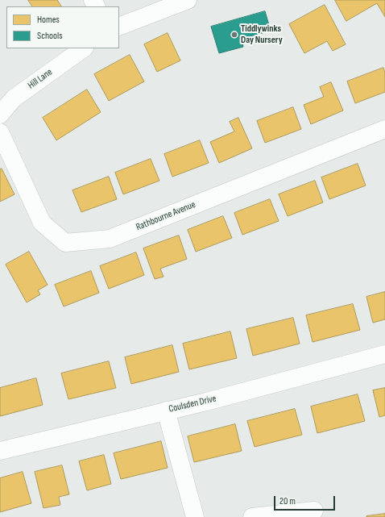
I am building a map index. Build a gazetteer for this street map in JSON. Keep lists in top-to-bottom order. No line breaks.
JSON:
{"streets":{"street":["Hill Lane","Rathbourne Avenue","Coulsden Drive"]},"places":["Tiddlywinks Day Nursery"],"legend":["Homes","Schools"],"scale_bar":"20 m"}
